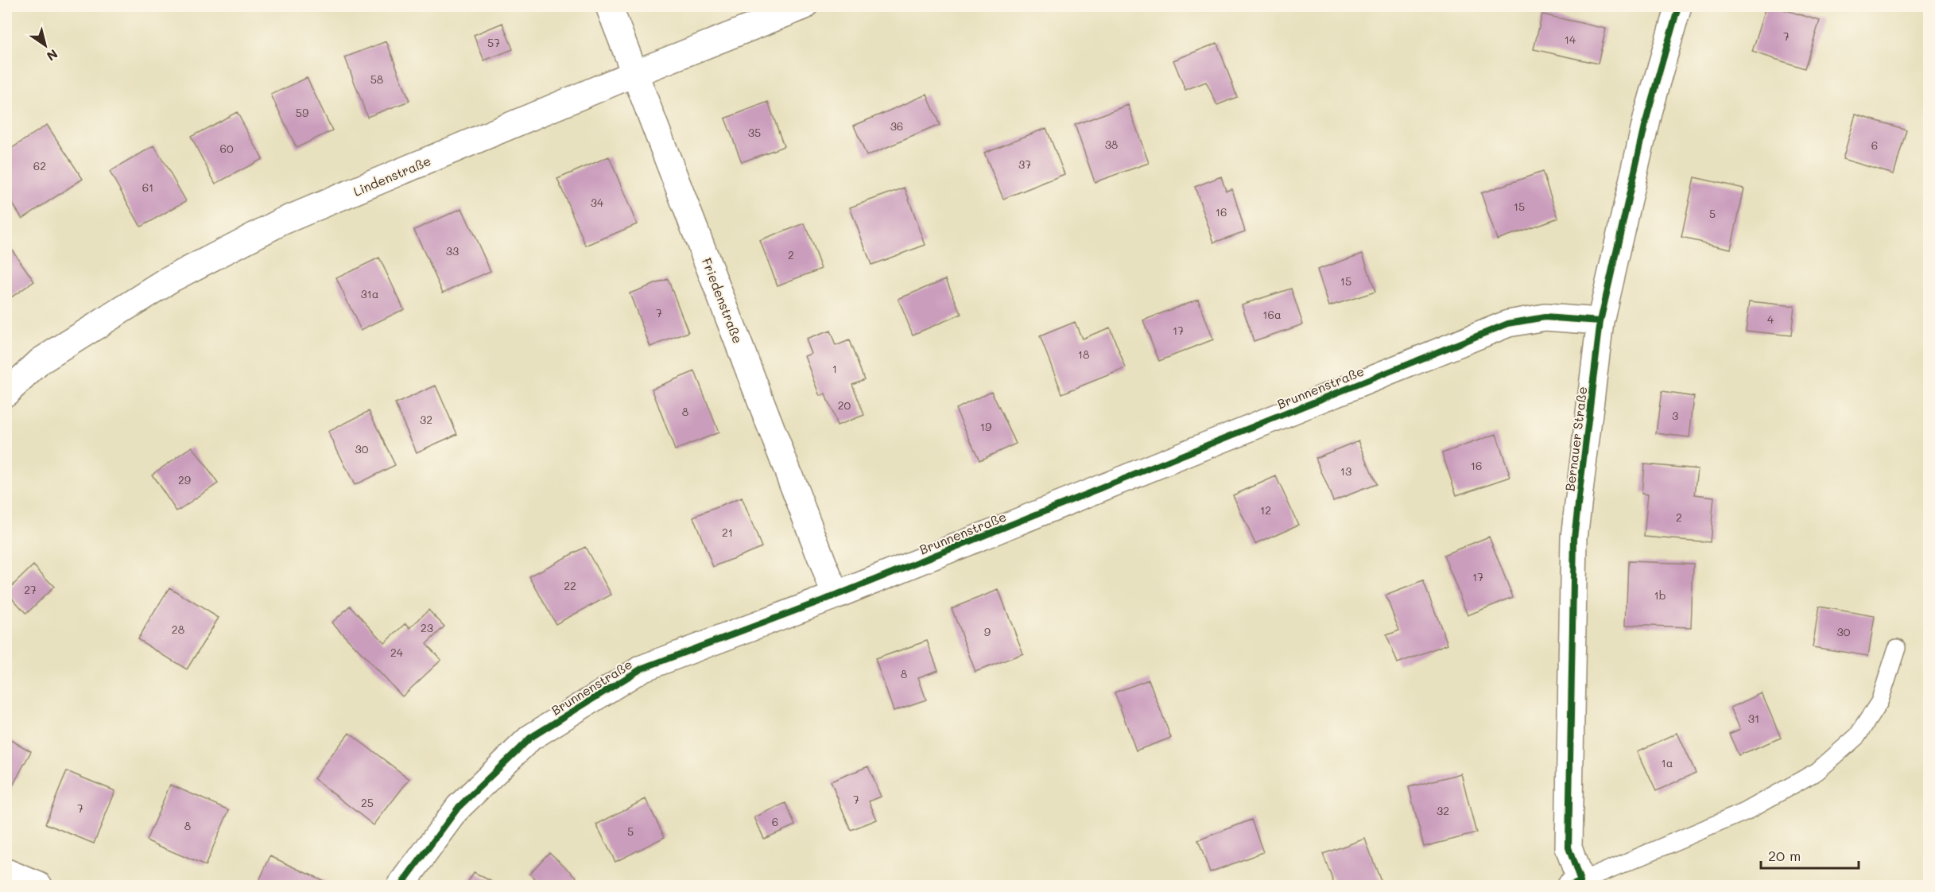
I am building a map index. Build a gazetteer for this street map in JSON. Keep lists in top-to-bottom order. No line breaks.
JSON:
{"streets":{"street":["Lindenstraße","Friedenstraße","Brunnenstraße","Bernauer Straße"]},"crossings":[["Lindenstraße","Friedenstraße"],["Friedenstraße","Brunnenstraße"],["Brunnenstraße","Bernauer Straße"]],"house_numbers":["7","14","57","58","59","36","35","38","6","60","37","62","61","34","15","16","5","33","2","15","31a","7","16a","4","17","18","1","20","8","3","32","19","30","16","13","29","12","2","21","17","22","27","1b","23","28","9","30","24","8","31","1a","7","25","7","32","6","8","5"],"scale_bar":"20 m","north":"bottom right"}
